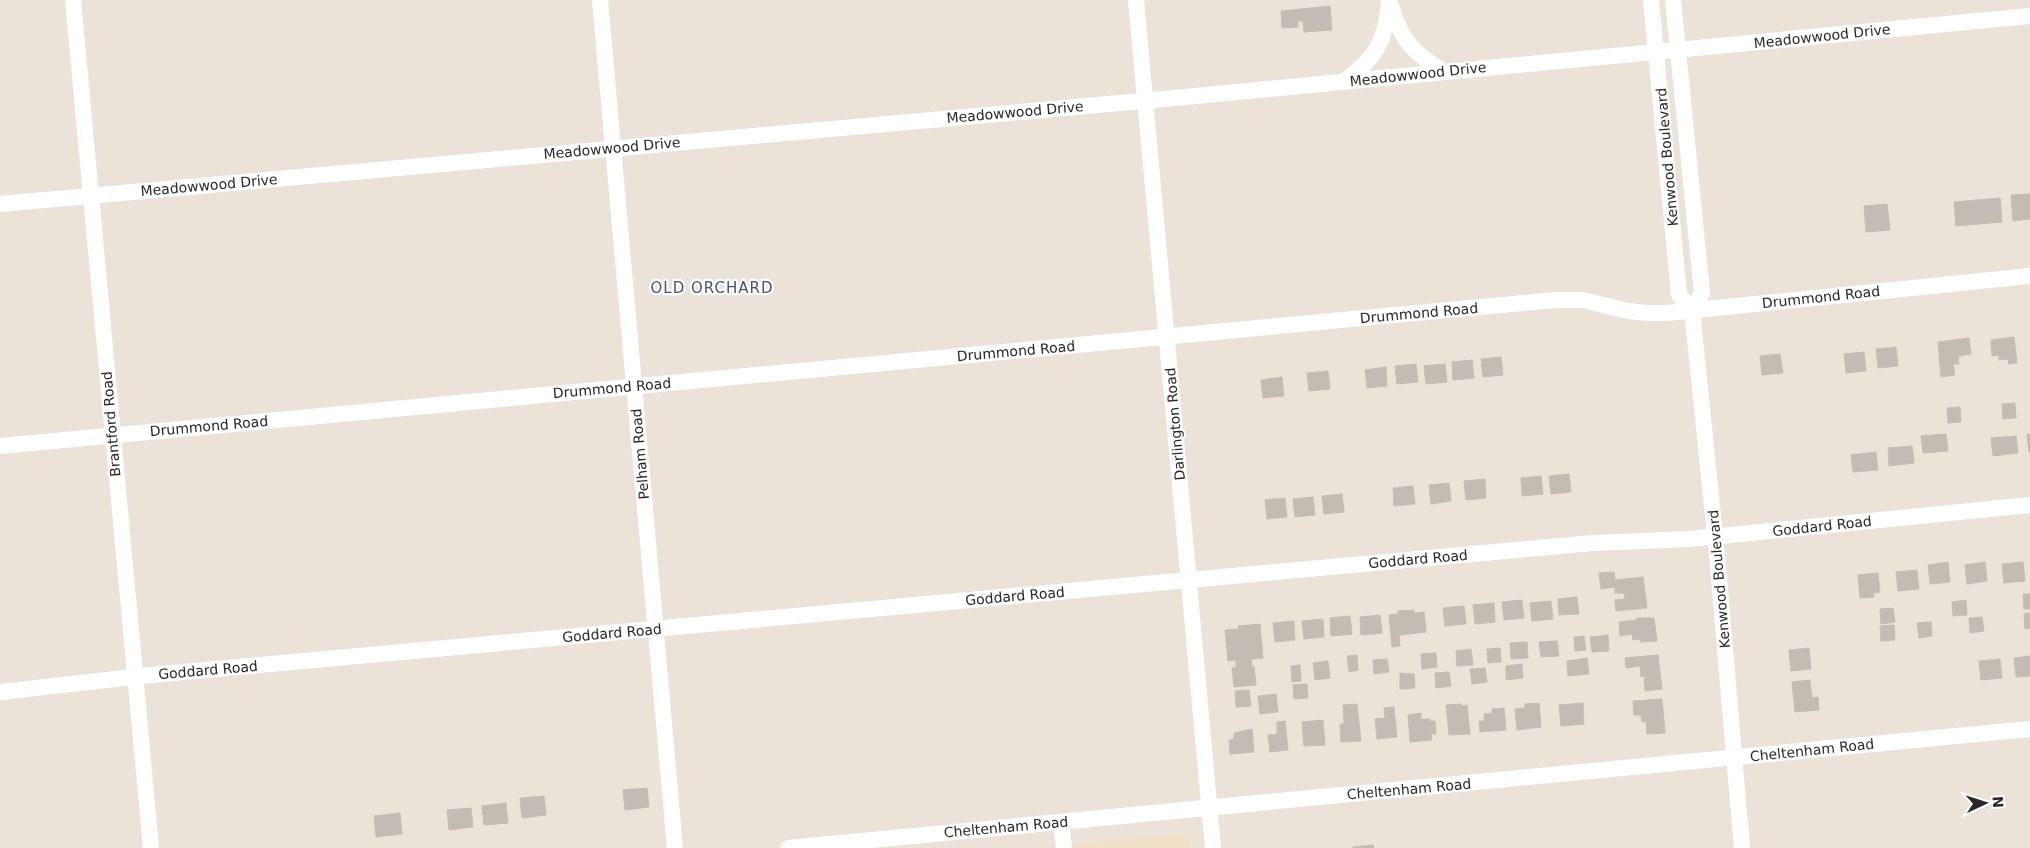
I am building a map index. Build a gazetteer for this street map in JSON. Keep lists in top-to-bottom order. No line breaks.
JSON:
{"streets":{"street":["Meadowwood Drive","Kenwood Boulevard","Drummond Road","Brantford Road","Darlington Road","Pelham Road","Goddard Road","Cheltenham Road"]},"crossings":[["Meadowwood Drive","Kenwood Boulevard"],["Meadowwood Drive","Brantford Road"],["Meadowwood Drive","Darlington Road"],["Meadowwood Drive","Pelham Road"],["Kenwood Boulevard","Drummond Road"],["Kenwood Boulevard","Goddard Road"],["Kenwood Boulevard","Cheltenham Road"],["Drummond Road","Brantford Road"],["Drummond Road","Darlington Road"],["Drummond Road","Pelham Road"],["Brantford Road","Goddard Road"],["Darlington Road","Goddard Road"],["Darlington Road","Cheltenham Road"],["Pelham Road","Goddard Road"]],"districts":["OLD ORCHARD"],"north":"right"}
